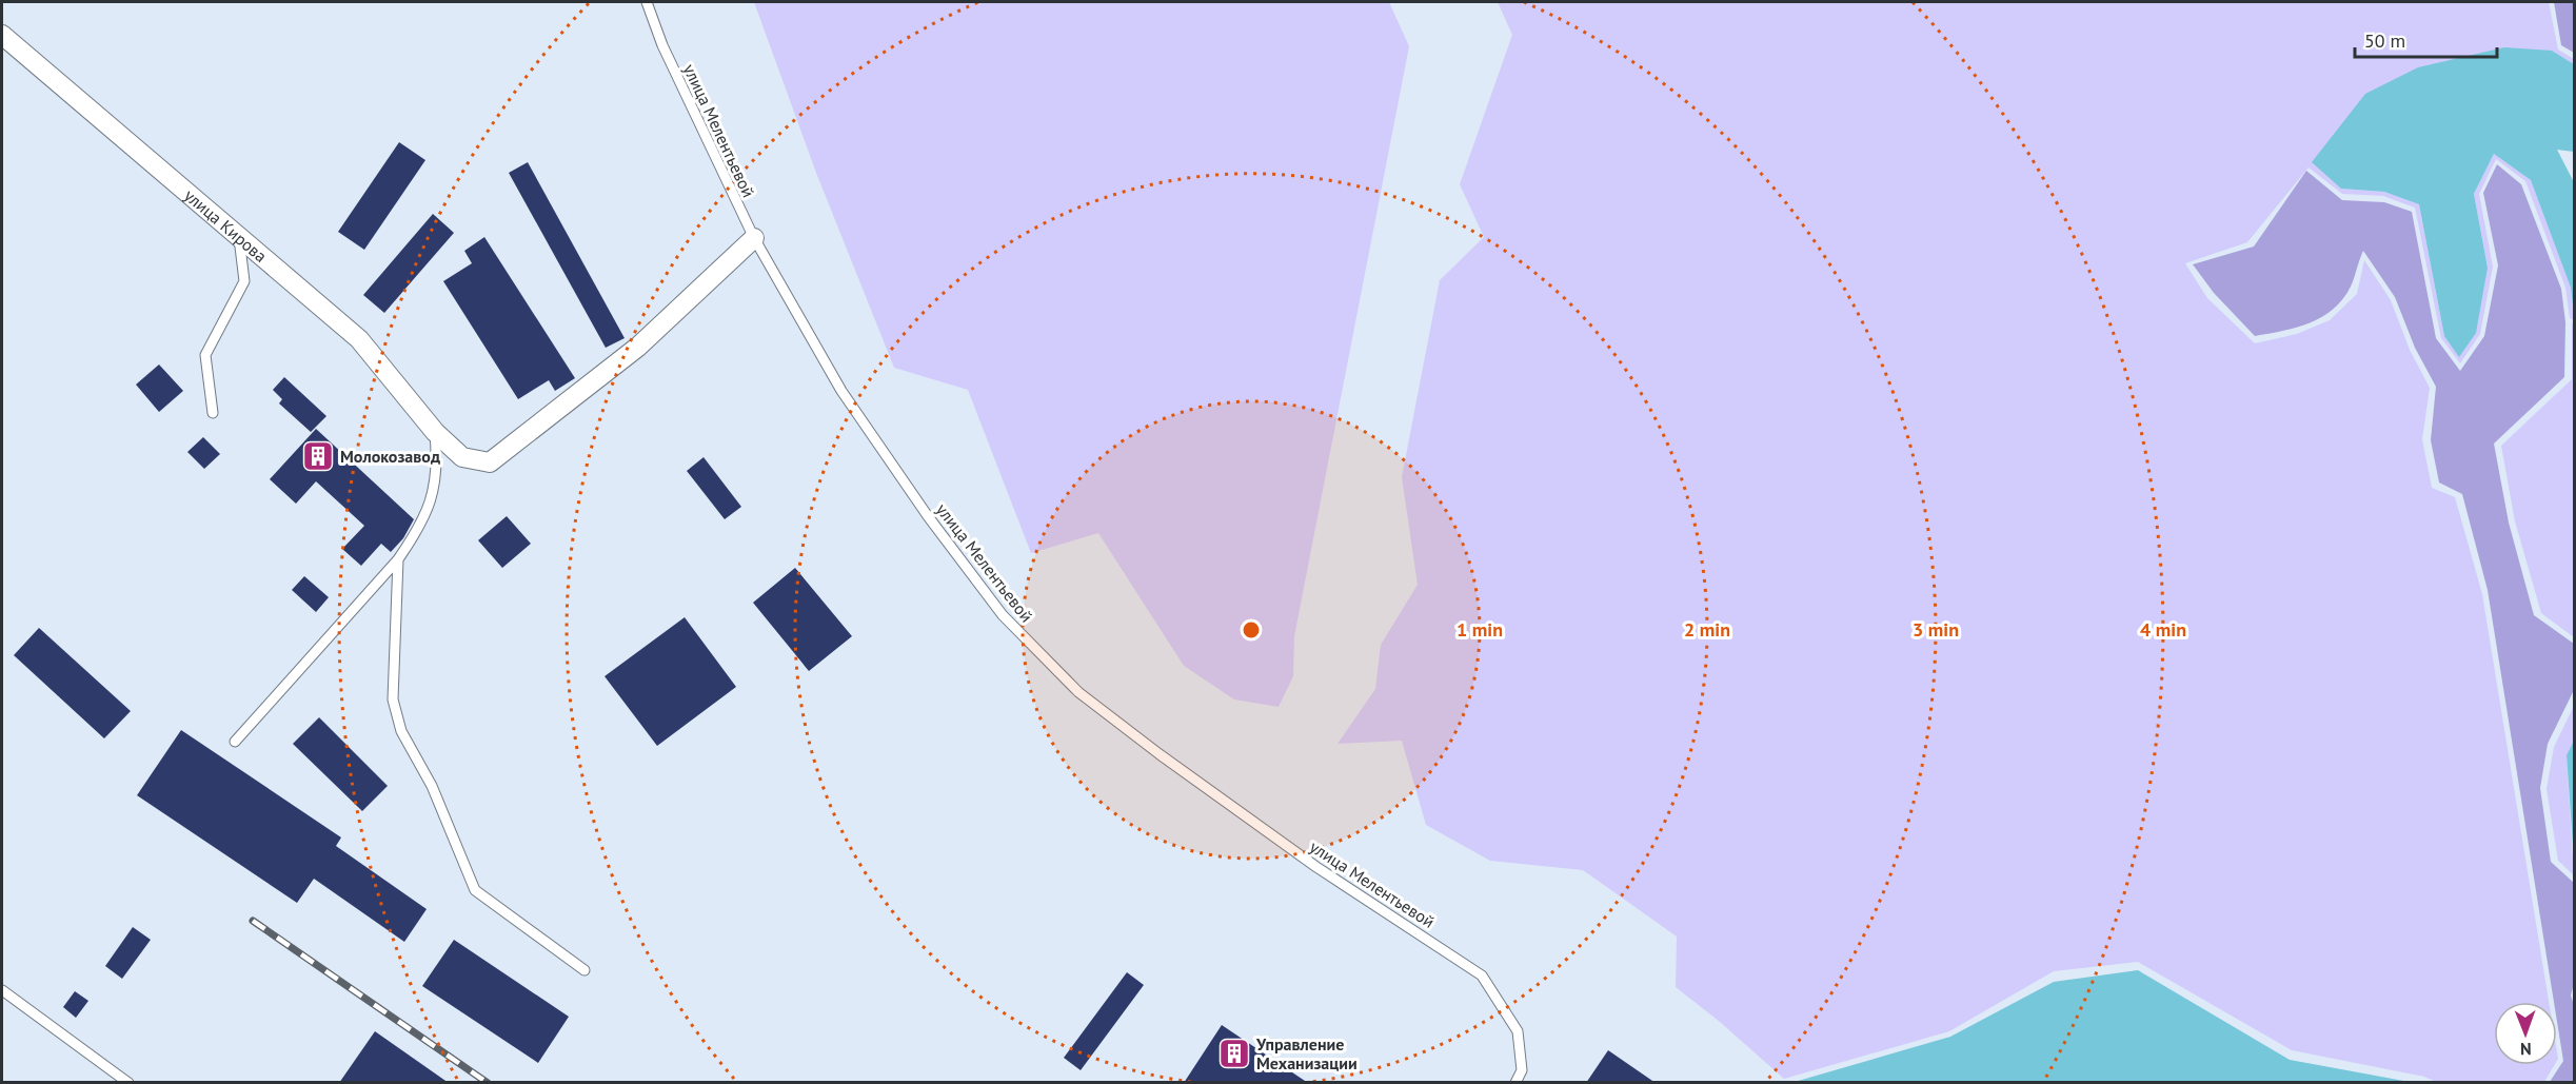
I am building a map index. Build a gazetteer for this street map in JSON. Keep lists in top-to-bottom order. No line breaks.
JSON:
{"streets":{"street":["улица Кирова"],"lane":["улица Мелентьевой"]},"crossings":[["улица Мелентьевой","улица Кирова"]],"places":{"building":["Молокозавод","Управление Механизации"]},"scale_bar":"50 m","north":"bottom","rings":["1 min","2 min","3 min","4 min"]}
